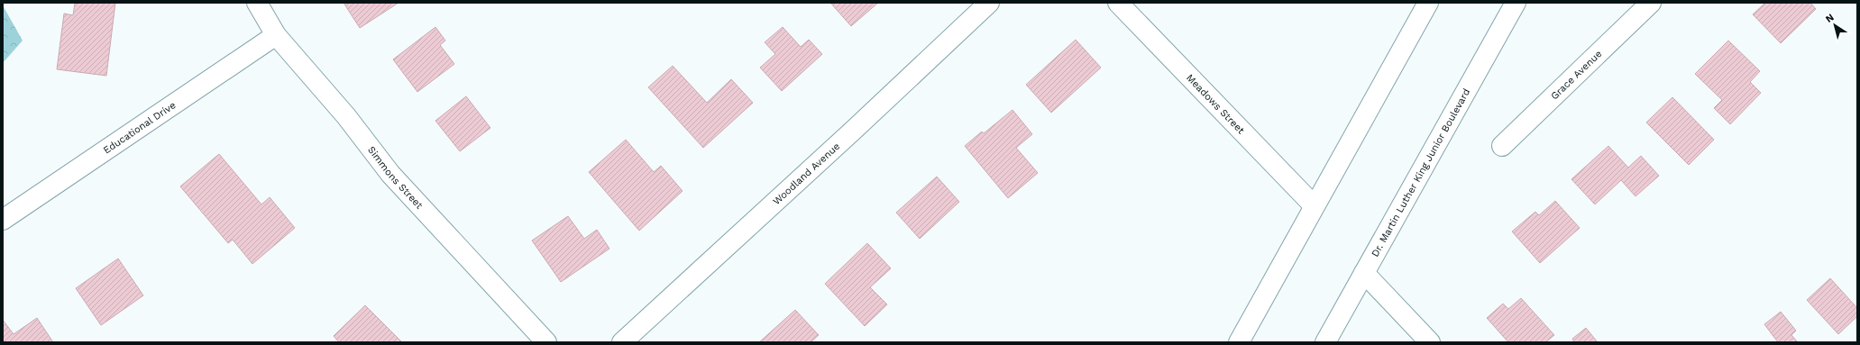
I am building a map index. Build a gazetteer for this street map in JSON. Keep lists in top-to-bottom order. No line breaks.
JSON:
{"streets":{"street":["Grace Avenue","Meadows Street","Educational Drive","Dr. Martin Luther King Junior Boulevard","Woodland Avenue","Simmons Street"]},"crossings":[["Educational Drive","Simmons Street"]],"north":"top left"}
